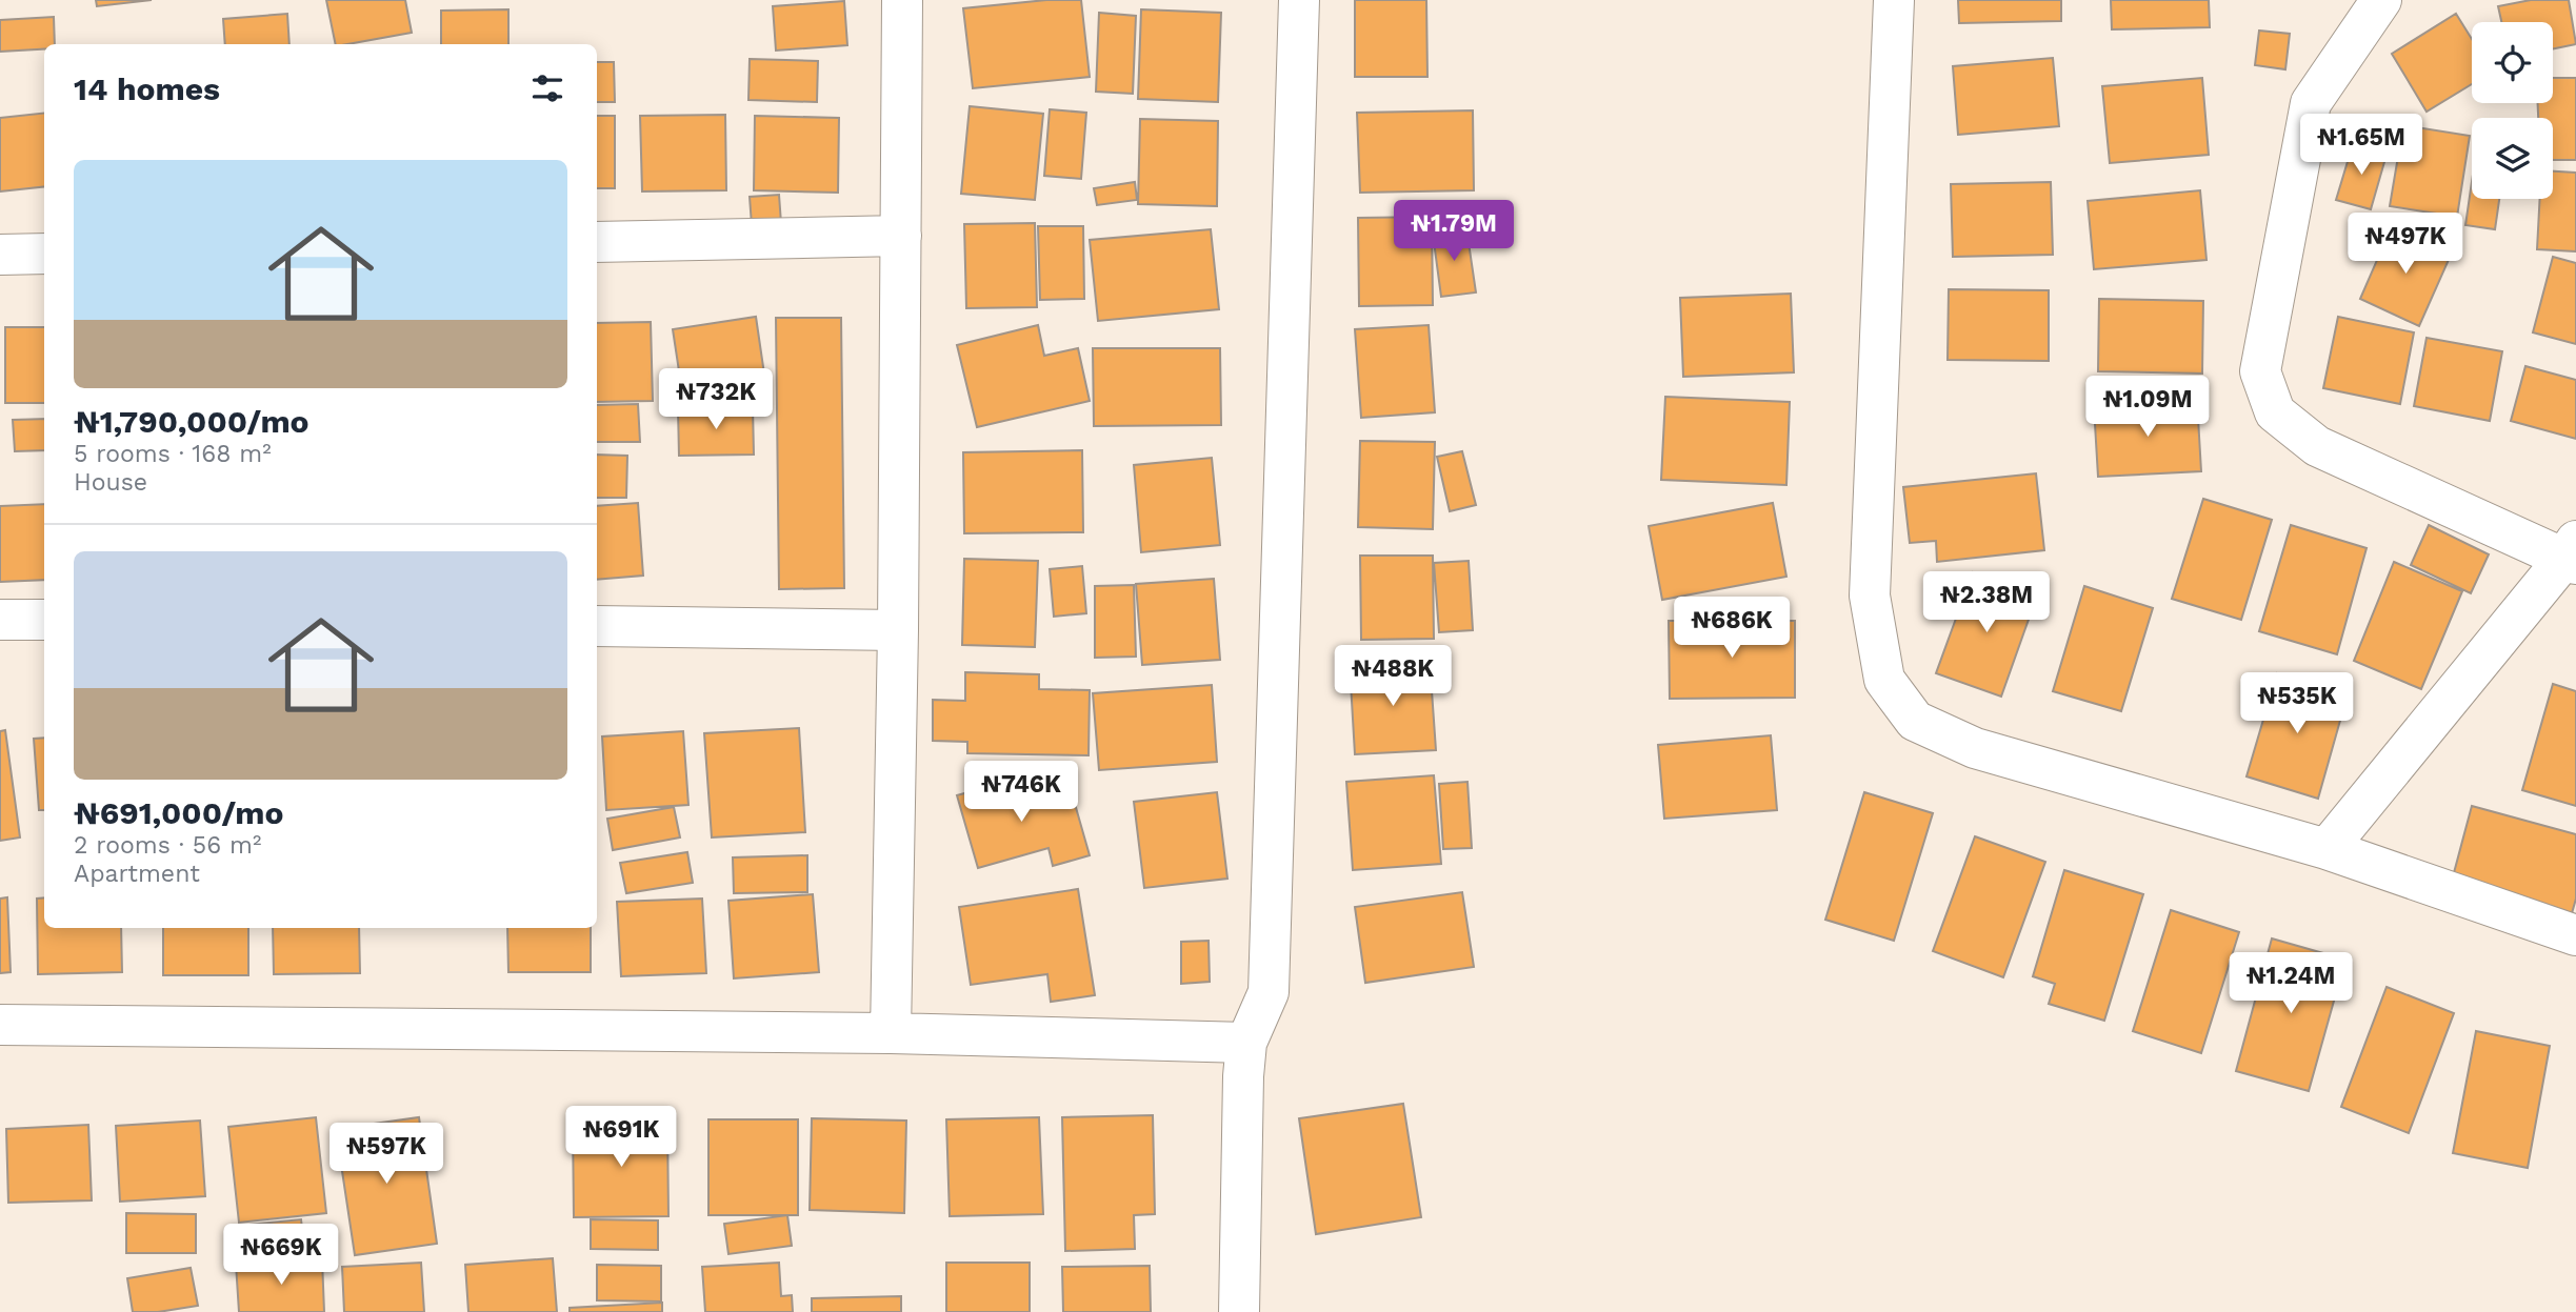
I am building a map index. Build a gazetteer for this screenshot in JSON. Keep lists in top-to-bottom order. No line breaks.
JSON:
{"page":{"heading":"14 homes","price":["₦1.65M","₦1.79M","₦497K","₦732K","₦1.09M","₦2.38M","₦686K","₦488K","₦535K","₦746K","₦1.24M","₦691K","₦597K","₦669K"],"list":[{"name":"₦1,790,000/mo","note":"5 rooms · 168 m² · House"},{"name":"₦691,000/mo","note":"2 rooms · 56 m² · Apartment"}]}}
